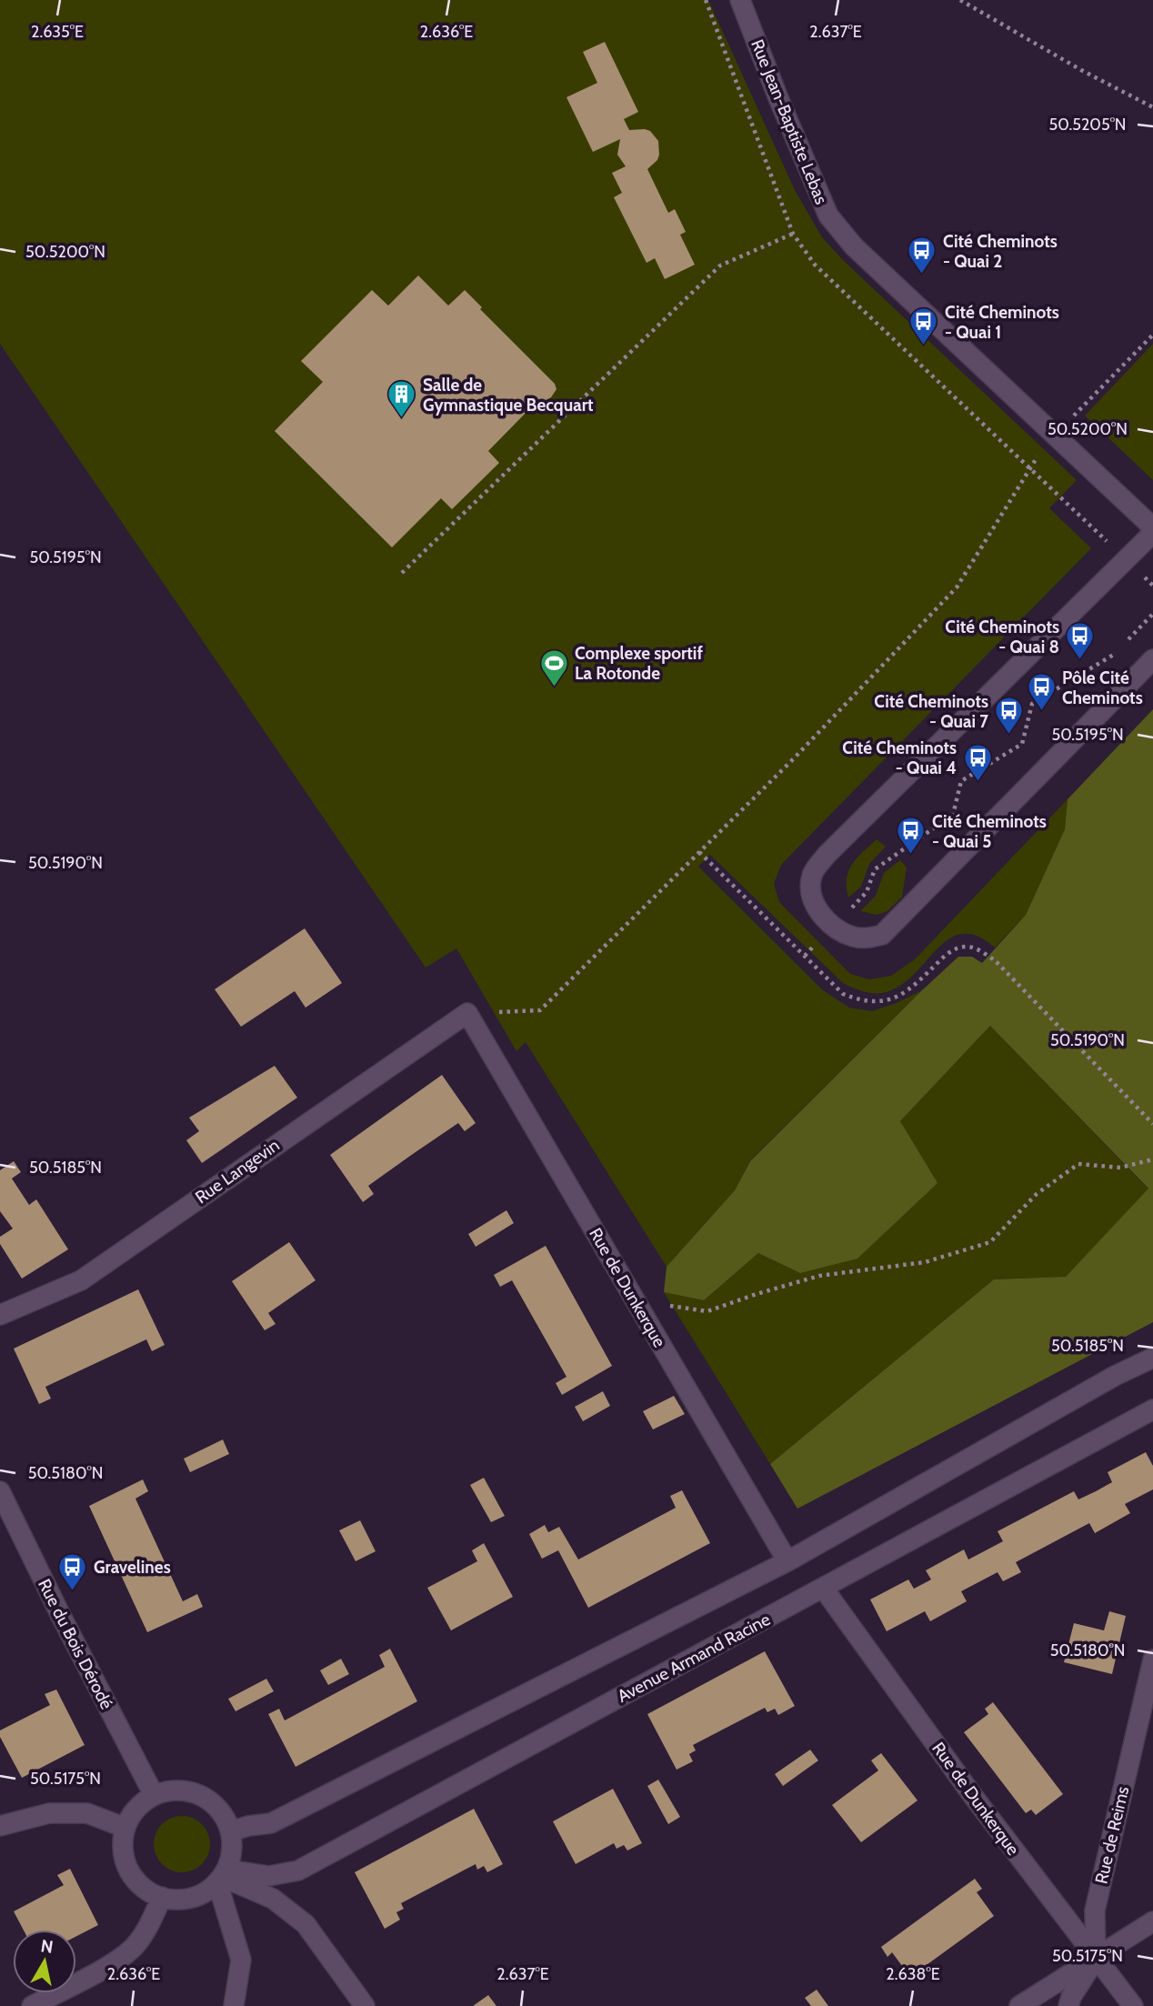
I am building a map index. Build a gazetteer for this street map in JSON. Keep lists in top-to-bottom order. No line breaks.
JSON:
{"streets":{"street":["Rue Jean-Baptiste Lebas","Rue Langevin","Rue de Dunkerque","Rue du Bois Dérodé","Avenue Armand Racine","Rue de Reims"]},"crossings":[["Rue Langevin","Rue de Dunkerque"],["Rue de Dunkerque","Avenue Armand Racine"],["Rue de Dunkerque","Rue de Reims"],["Rue du Bois Dérodé","Avenue Armand Racine"]],"places":{"bus stop":["Cité Cheminots - Quai 2","Cité Cheminots - Quai 1","Cité Cheminots - Quai 8","Pôle Cité Cheminots","Cité Cheminots - Quai 7","Cité Cheminots - Quai 4","Cité Cheminots - Quai 5","Gravelines"],"building":["Salle de Gymnastique Becquart"],"sports":["Complexe sportif La Rotonde"]},"north":"top","coordinates":["2.635°E","2.636°E","2.637°E","50.5205°N","50.5200°N","50.5195°N","50.5190°N","50.5185°N","50.5180°N","50.5175°N","2.638°E"]}
